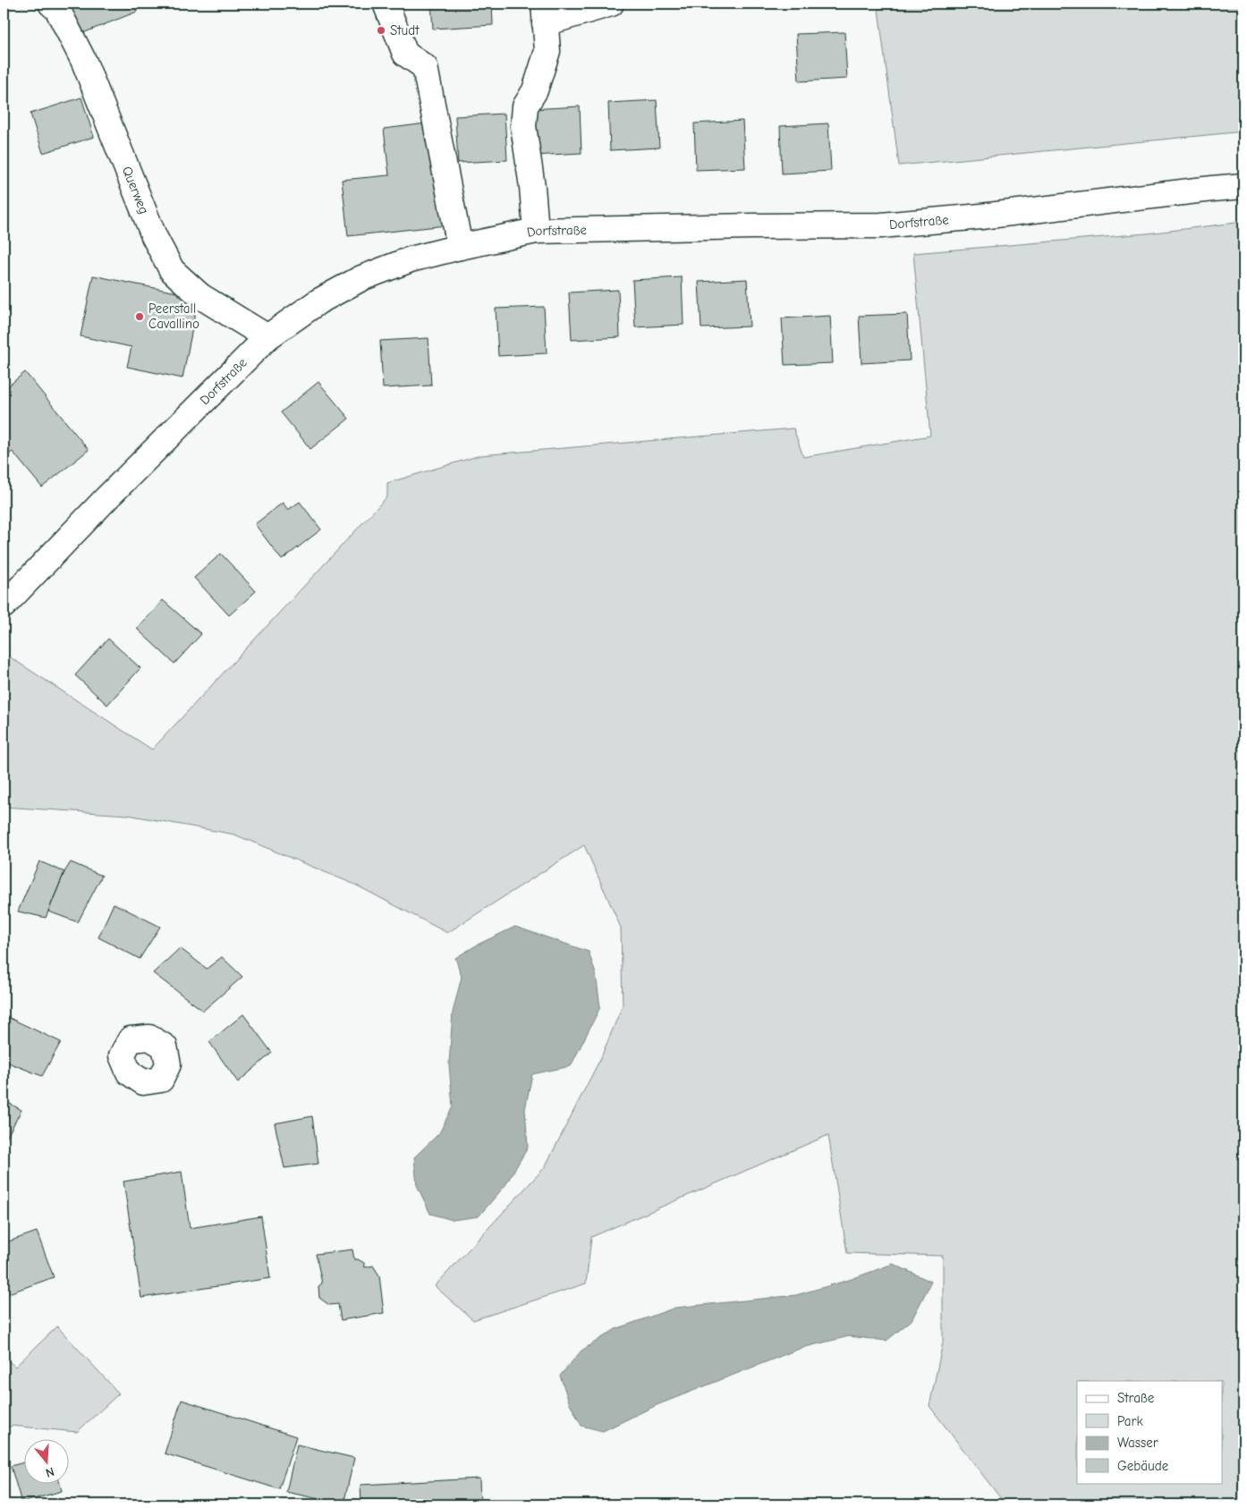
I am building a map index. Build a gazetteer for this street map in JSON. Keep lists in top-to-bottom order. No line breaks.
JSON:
{"streets":{"street":["Querweg","Dorfstraße"]},"crossings":[["Querweg","Dorfstraße"]],"places":["Studt","Peerstall Cavallino"],"legend":["Straße","Park","Wasser","Gebäude"],"north":"bottom"}
